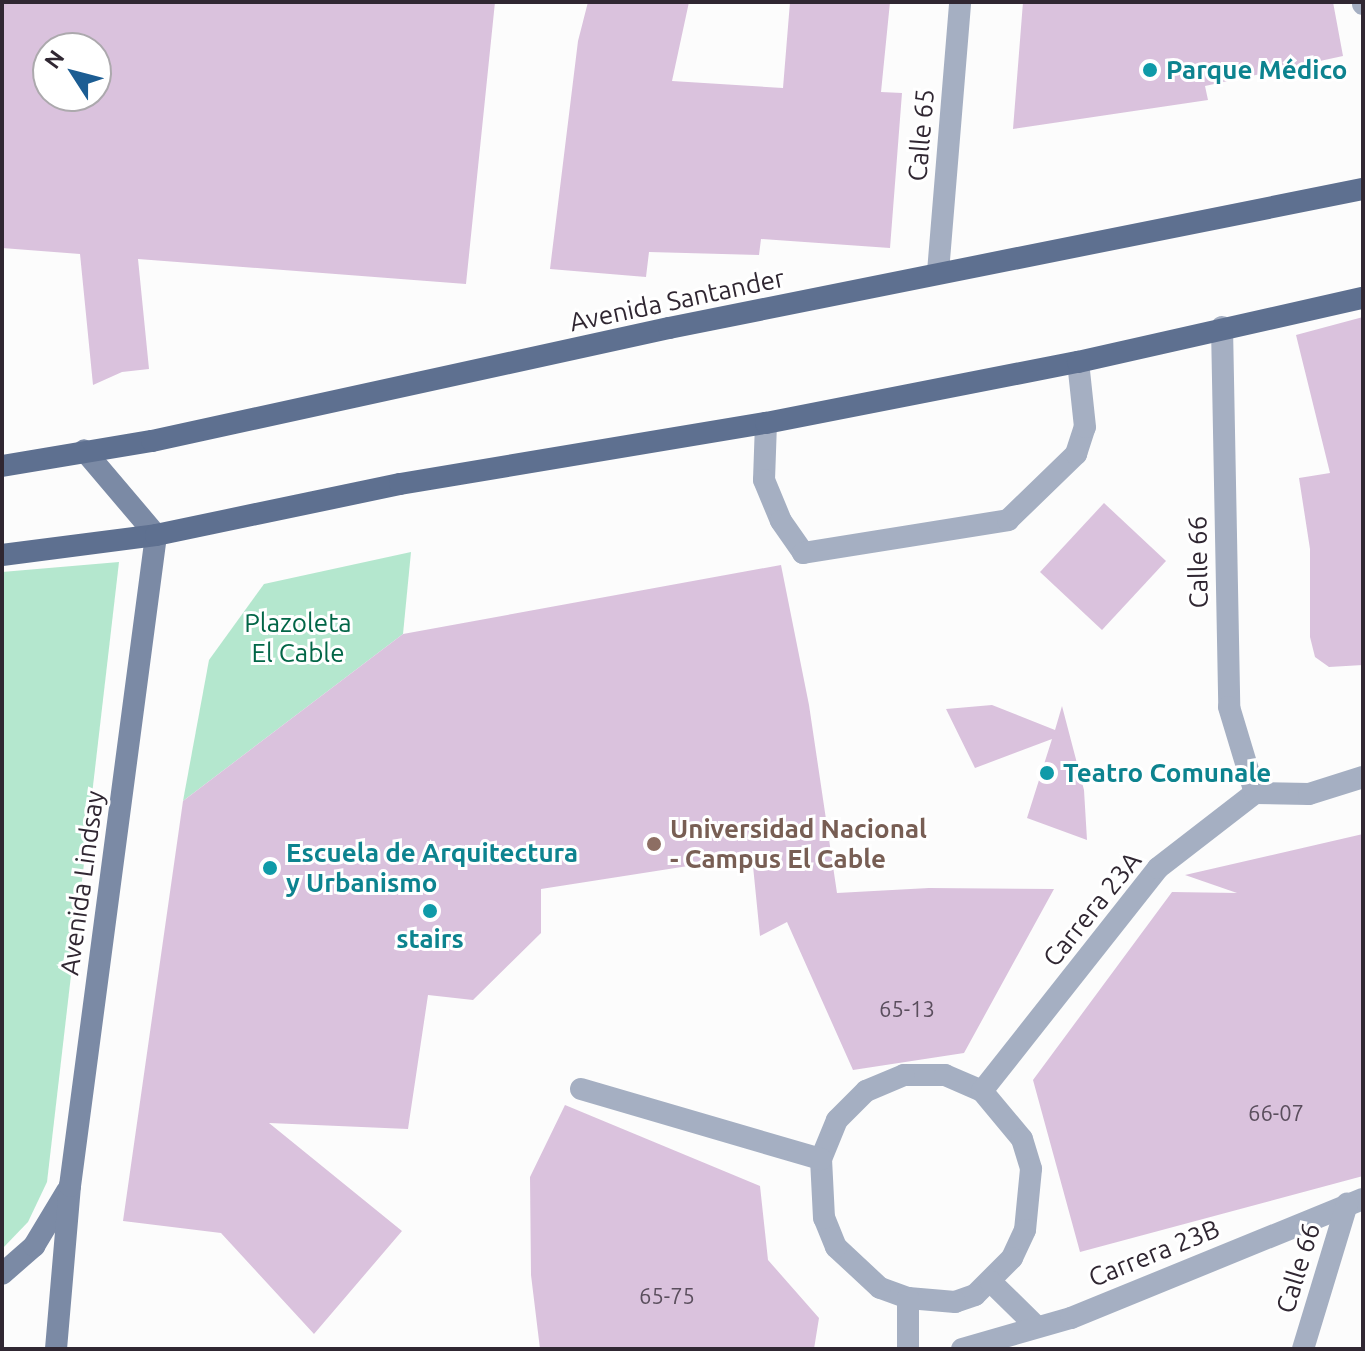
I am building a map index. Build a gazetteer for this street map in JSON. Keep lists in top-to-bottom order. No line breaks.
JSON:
{"streets":{"main road":["Avenida Santander","Avenida Lindsay"],"street":["Calle 65","Calle 66","Carrera 23A","Carrera 23B"]},"crossings":[["Calle 65","Avenida Santander"],["Calle 66","Carrera 23A"],["Calle 66","Carrera 23B"]],"parks":["Plazoleta El Cable"],"places":["Parque Médico","Teatro Comunale","Universidad Nacional - Campus El Cable","Escuela de Arquitectura y Urbanismo","stairs"],"house_numbers":["65-13","66-07","65-75"],"north":"top left"}
